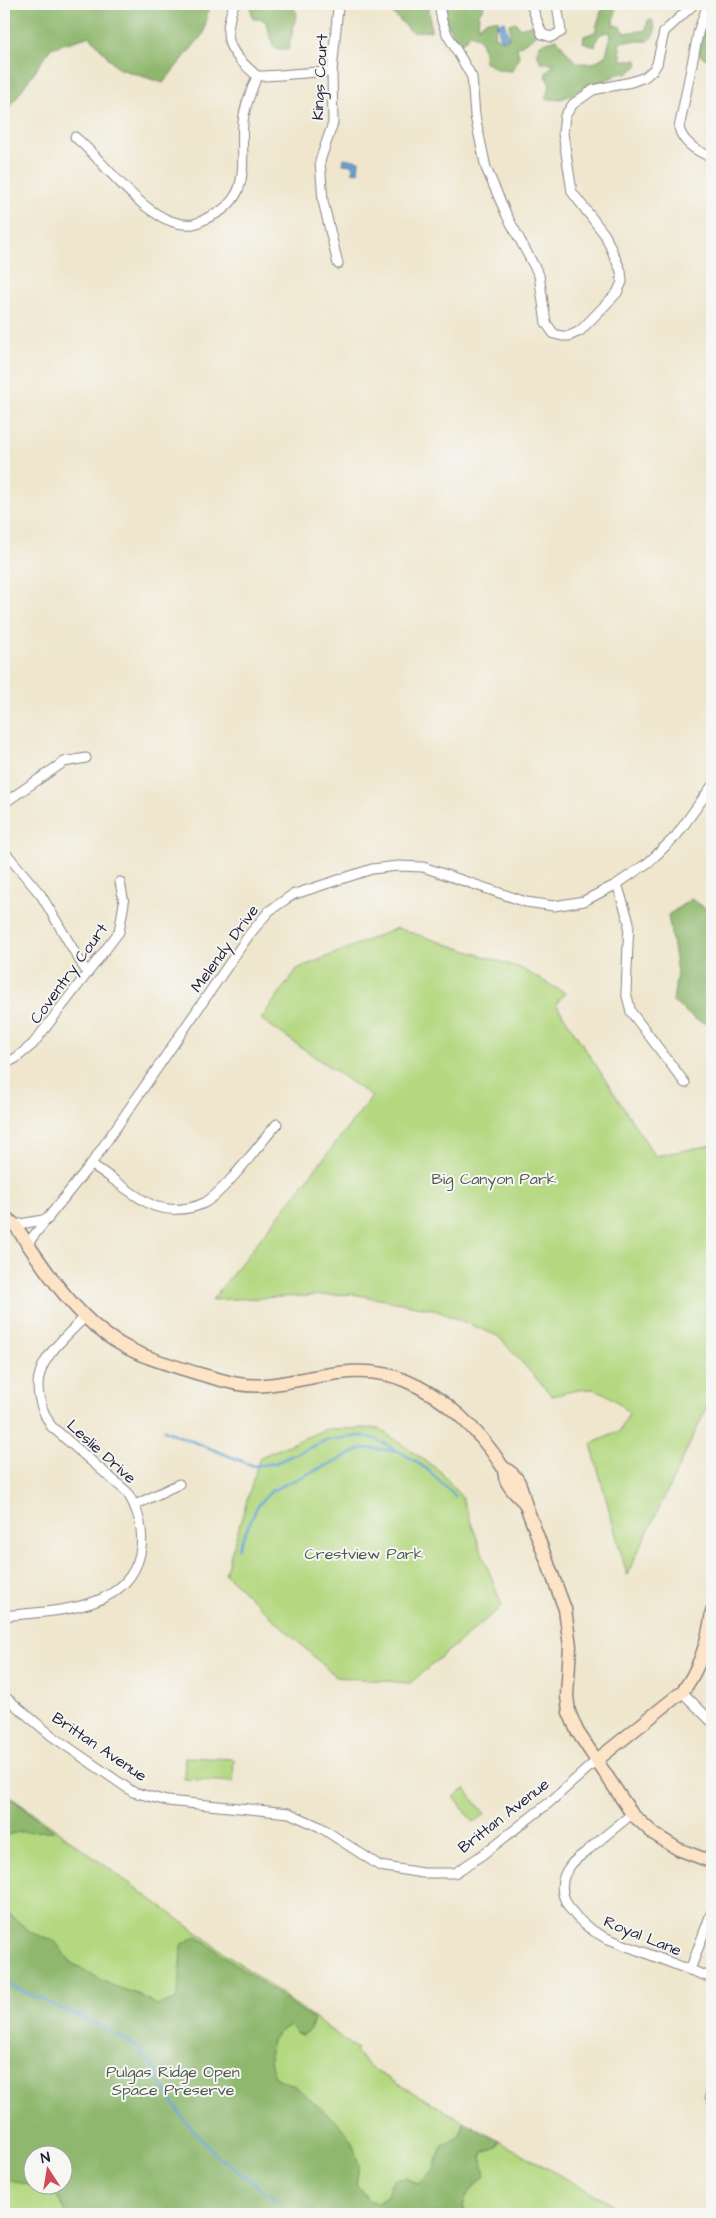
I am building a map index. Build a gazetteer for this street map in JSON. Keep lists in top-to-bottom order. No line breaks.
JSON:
{"streets":{"street":["Kings Court","Melendy Drive","Coventry Court","Leslie Drive","Brittan Avenue","Royal Lane"]},"parks":["Big Canyon Park","Crestview Park","Pulgas Ridge Open Space Preserve"],"north":"top"}
